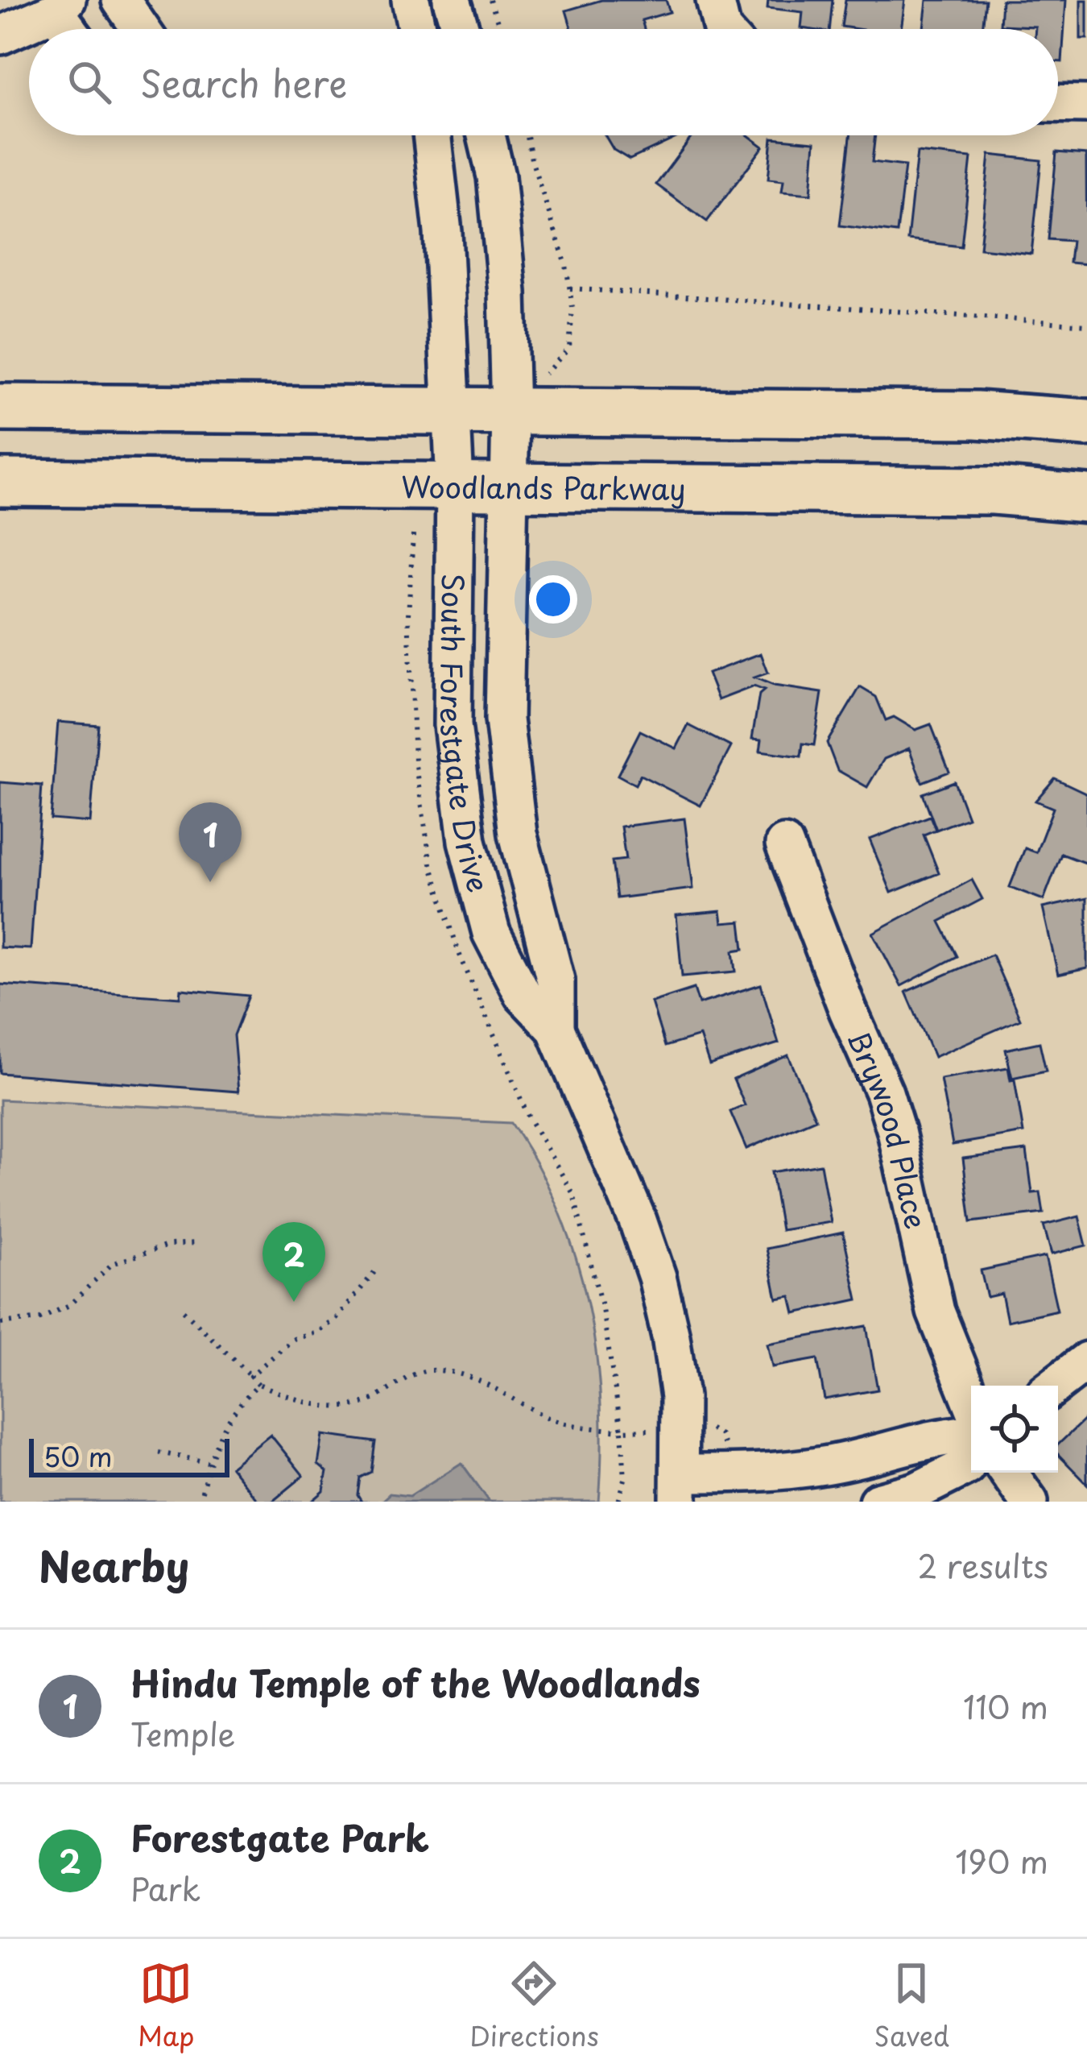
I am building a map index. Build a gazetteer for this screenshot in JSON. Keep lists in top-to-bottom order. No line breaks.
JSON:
{"streets":{"main road":["Woodlands Parkway"],"street":["South Forestgate Drive","Brywood Place"]},"crossings":[["Woodlands Parkway","South Forestgate Drive"]],"scale_bar":"50 m","page":{"search":"Search here","pins":["1","2"],"scale":"50 m","heading":["Nearby","2 results"],"list":[{"mark":"1","name":"Hindu Temple of the Woodlands","note":"Temple","value":"110 m"},{"mark":"2","name":"Forestgate Park","note":"Park","value":"190 m"}],"nav":["Map","Directions","Saved"]}}
